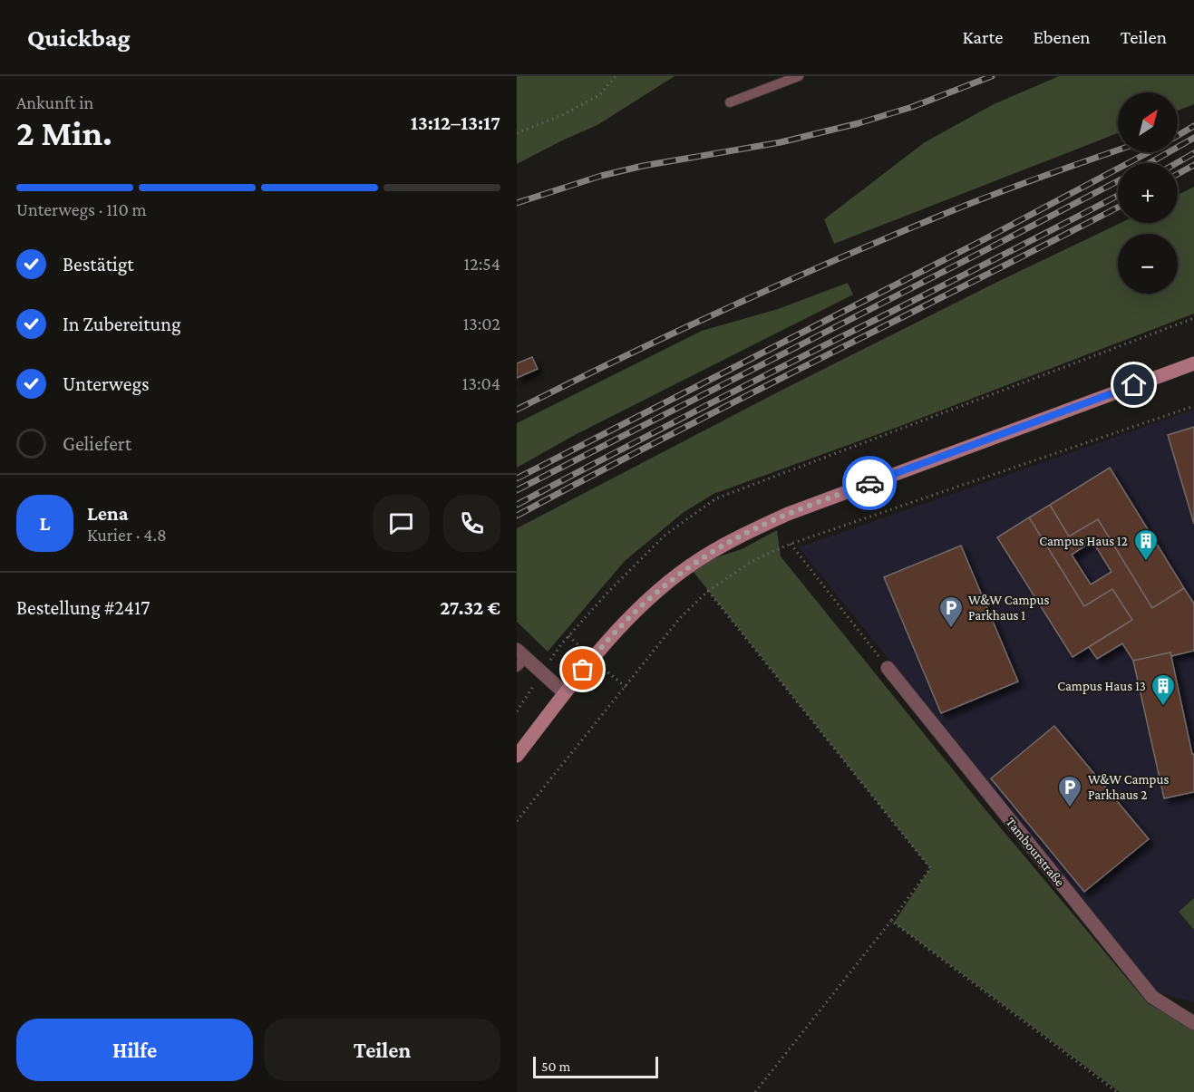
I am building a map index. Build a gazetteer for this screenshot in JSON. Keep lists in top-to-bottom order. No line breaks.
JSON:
{"streets":{"street":["Tambourstraße"]},"places":{"building":["Campus Haus 12","Campus Haus 13"],"parking":["W&W Campus Parkhaus 1","W&W Campus Parkhaus 2"]},"scale_bar":"50 m","north":"top right","page":{"header":"Quickbag","nav":["Karte","Ebenen","Teilen"],"heading":["2 Min.","Ankunft in","13:12–13:17"],"panel":["Lena","Kurier · 4.8","Bestellung #2417","27.32 €"],"map_buttons":["+","−"],"bar":"Unterwegs · 110 m","list":[["Bestätigt","12:54"],["In Zubereitung","13:02"],["Unterwegs","13:04"],"Geliefert"],"round":"L","buttons":["Hilfe","Teilen"],"scale":"50 m"}}
